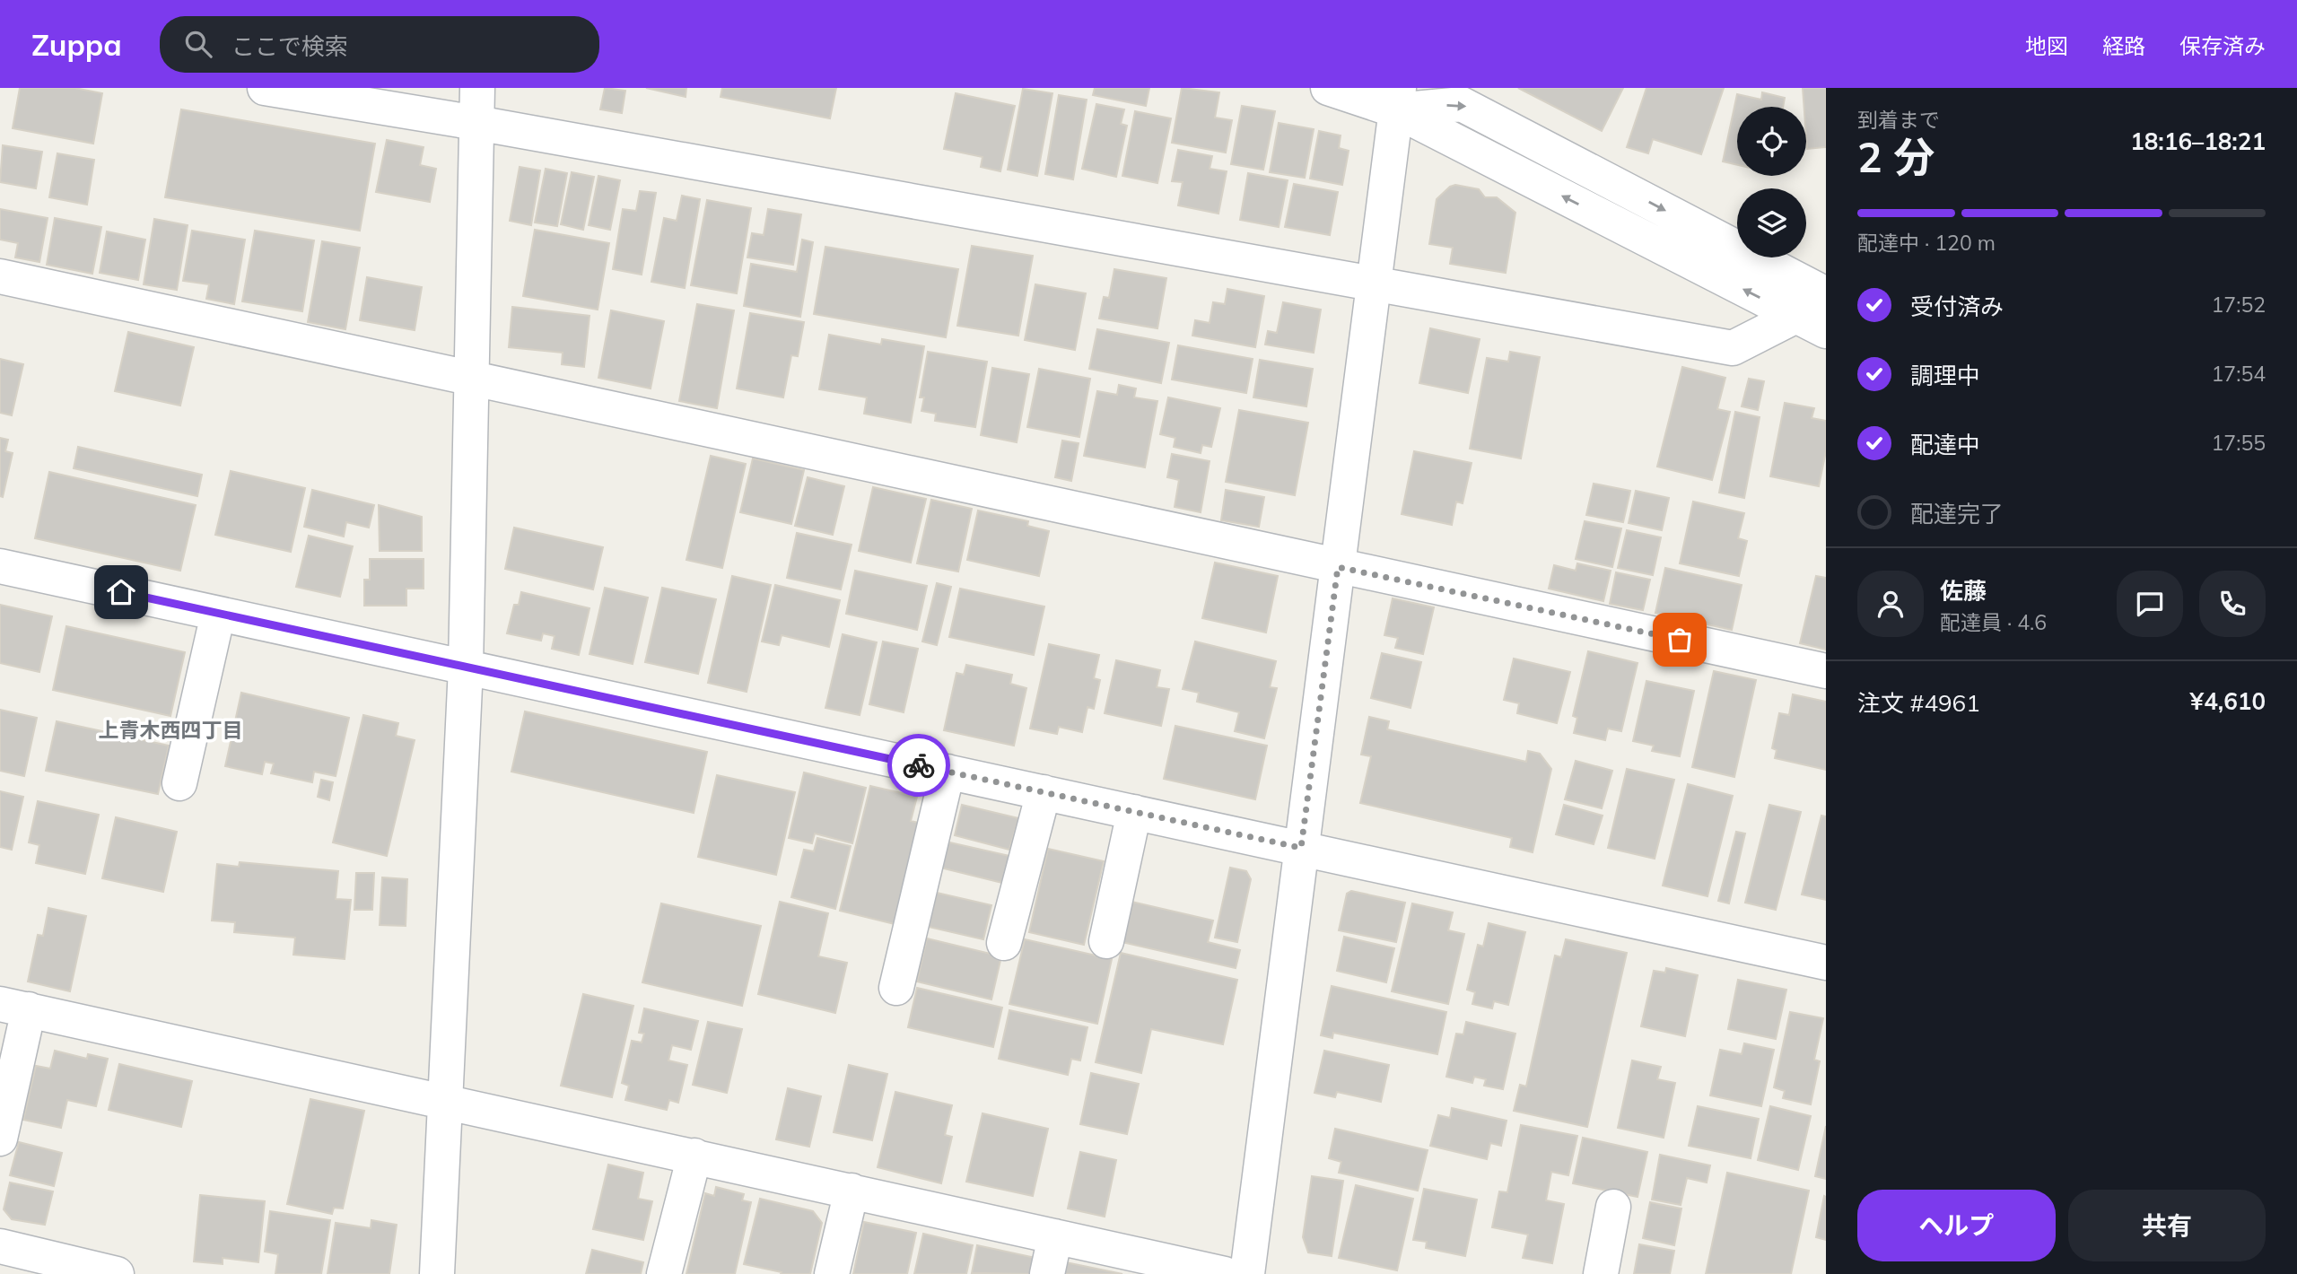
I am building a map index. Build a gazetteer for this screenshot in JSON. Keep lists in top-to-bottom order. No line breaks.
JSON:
{"districts":["上青木西四丁目"],"page":{"header":"Zuppa","search":"ここで検索","nav":["地図","経路","保存済み"],"heading":["2 分","到着まで","18:16–18:21"],"panel":["佐藤","配達員 · 4.6","注文 #4961","¥4,610"],"bar":"配達中 · 120 m","list":[["受付済み","17:52"],["調理中","17:54"],["配達中","17:55"],"配達完了"],"buttons":["ヘルプ","共有"]}}
